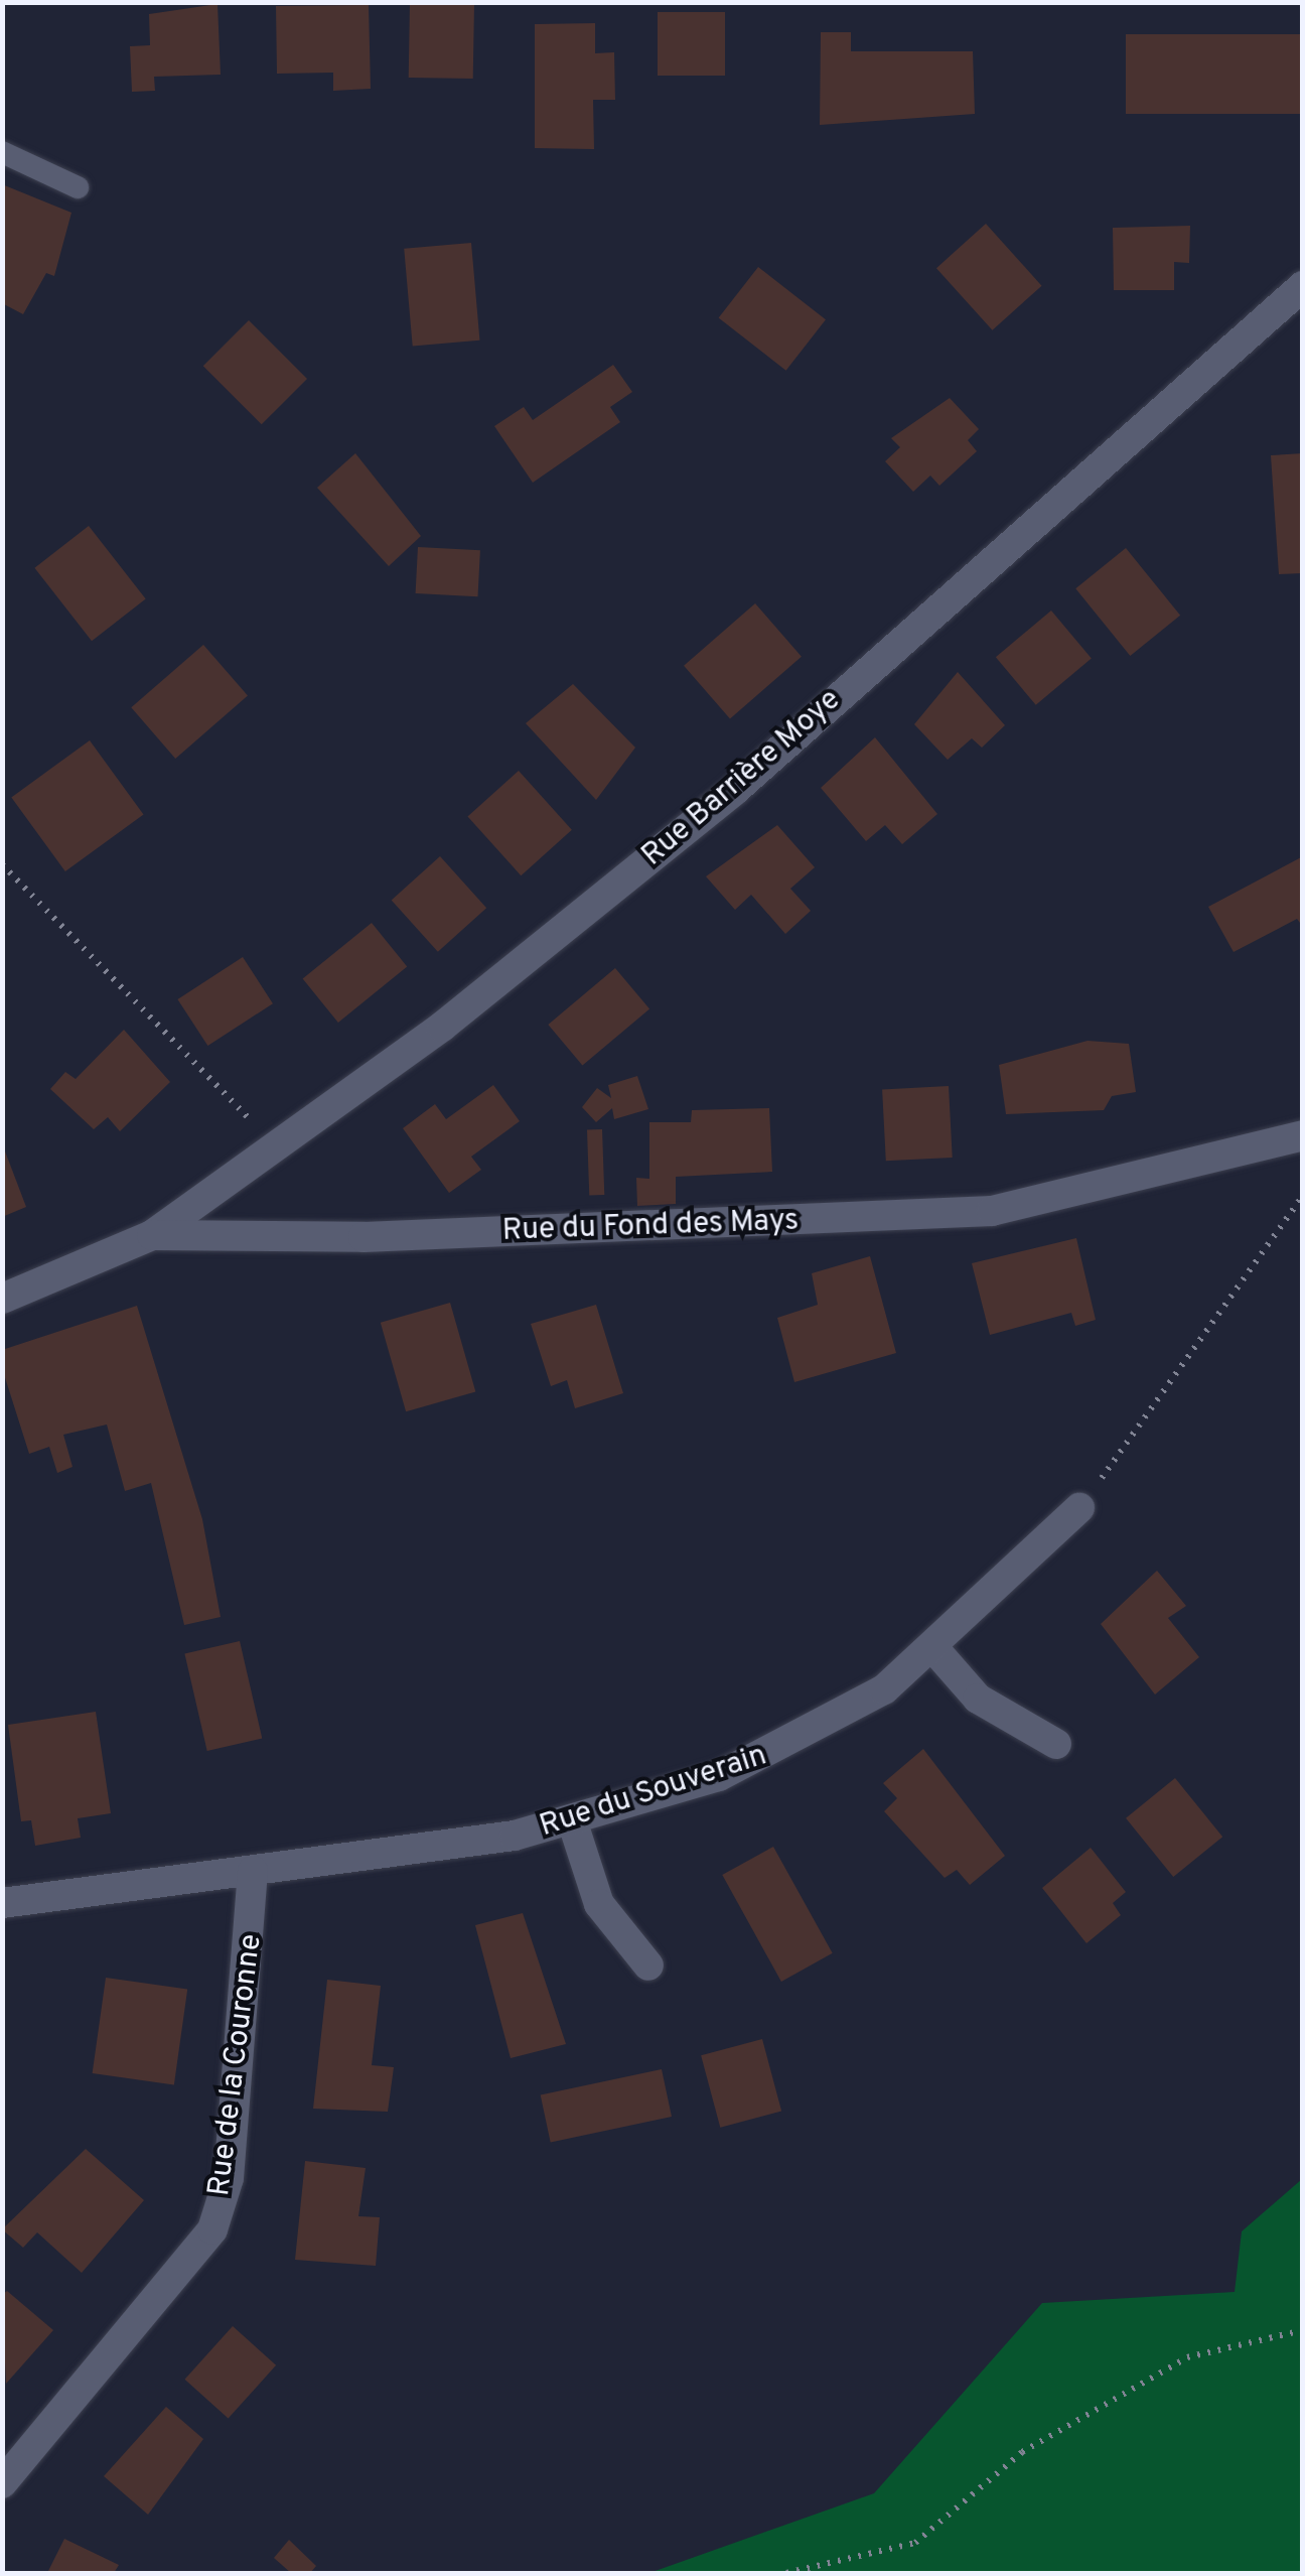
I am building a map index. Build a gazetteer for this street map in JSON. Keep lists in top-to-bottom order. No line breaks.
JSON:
{"streets":{"street":["Rue Barrière Moye","Rue du Fond des Mays","Rue du Souverain","Rue de la Couronne"]},"crossings":[["Rue Barrière Moye","Rue du Fond des Mays"],["Rue du Souverain","Rue de la Couronne"]]}
